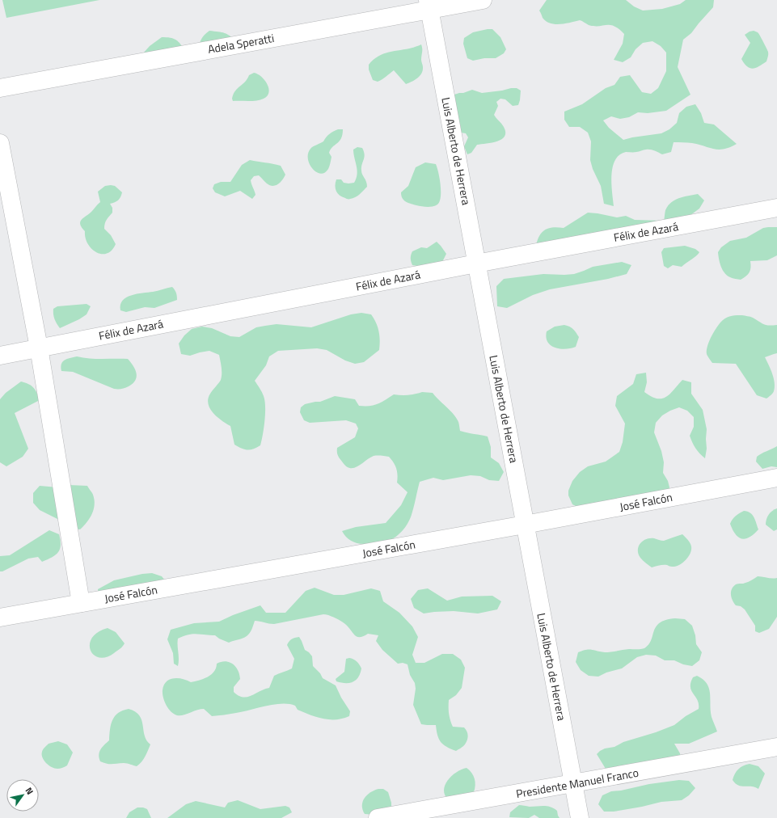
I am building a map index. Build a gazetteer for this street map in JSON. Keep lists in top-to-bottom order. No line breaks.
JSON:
{"streets":{"street":["Adela Speratti","Luis Alberto de Herrera","Félix de Azará","José Falcón","Presidente Manuel Franco"]},"crossings":[["Adela Speratti","Luis Alberto de Herrera"],["Luis Alberto de Herrera","Félix de Azará"],["Luis Alberto de Herrera","José Falcón"],["Luis Alberto de Herrera","Presidente Manuel Franco"]],"north":"top right"}
